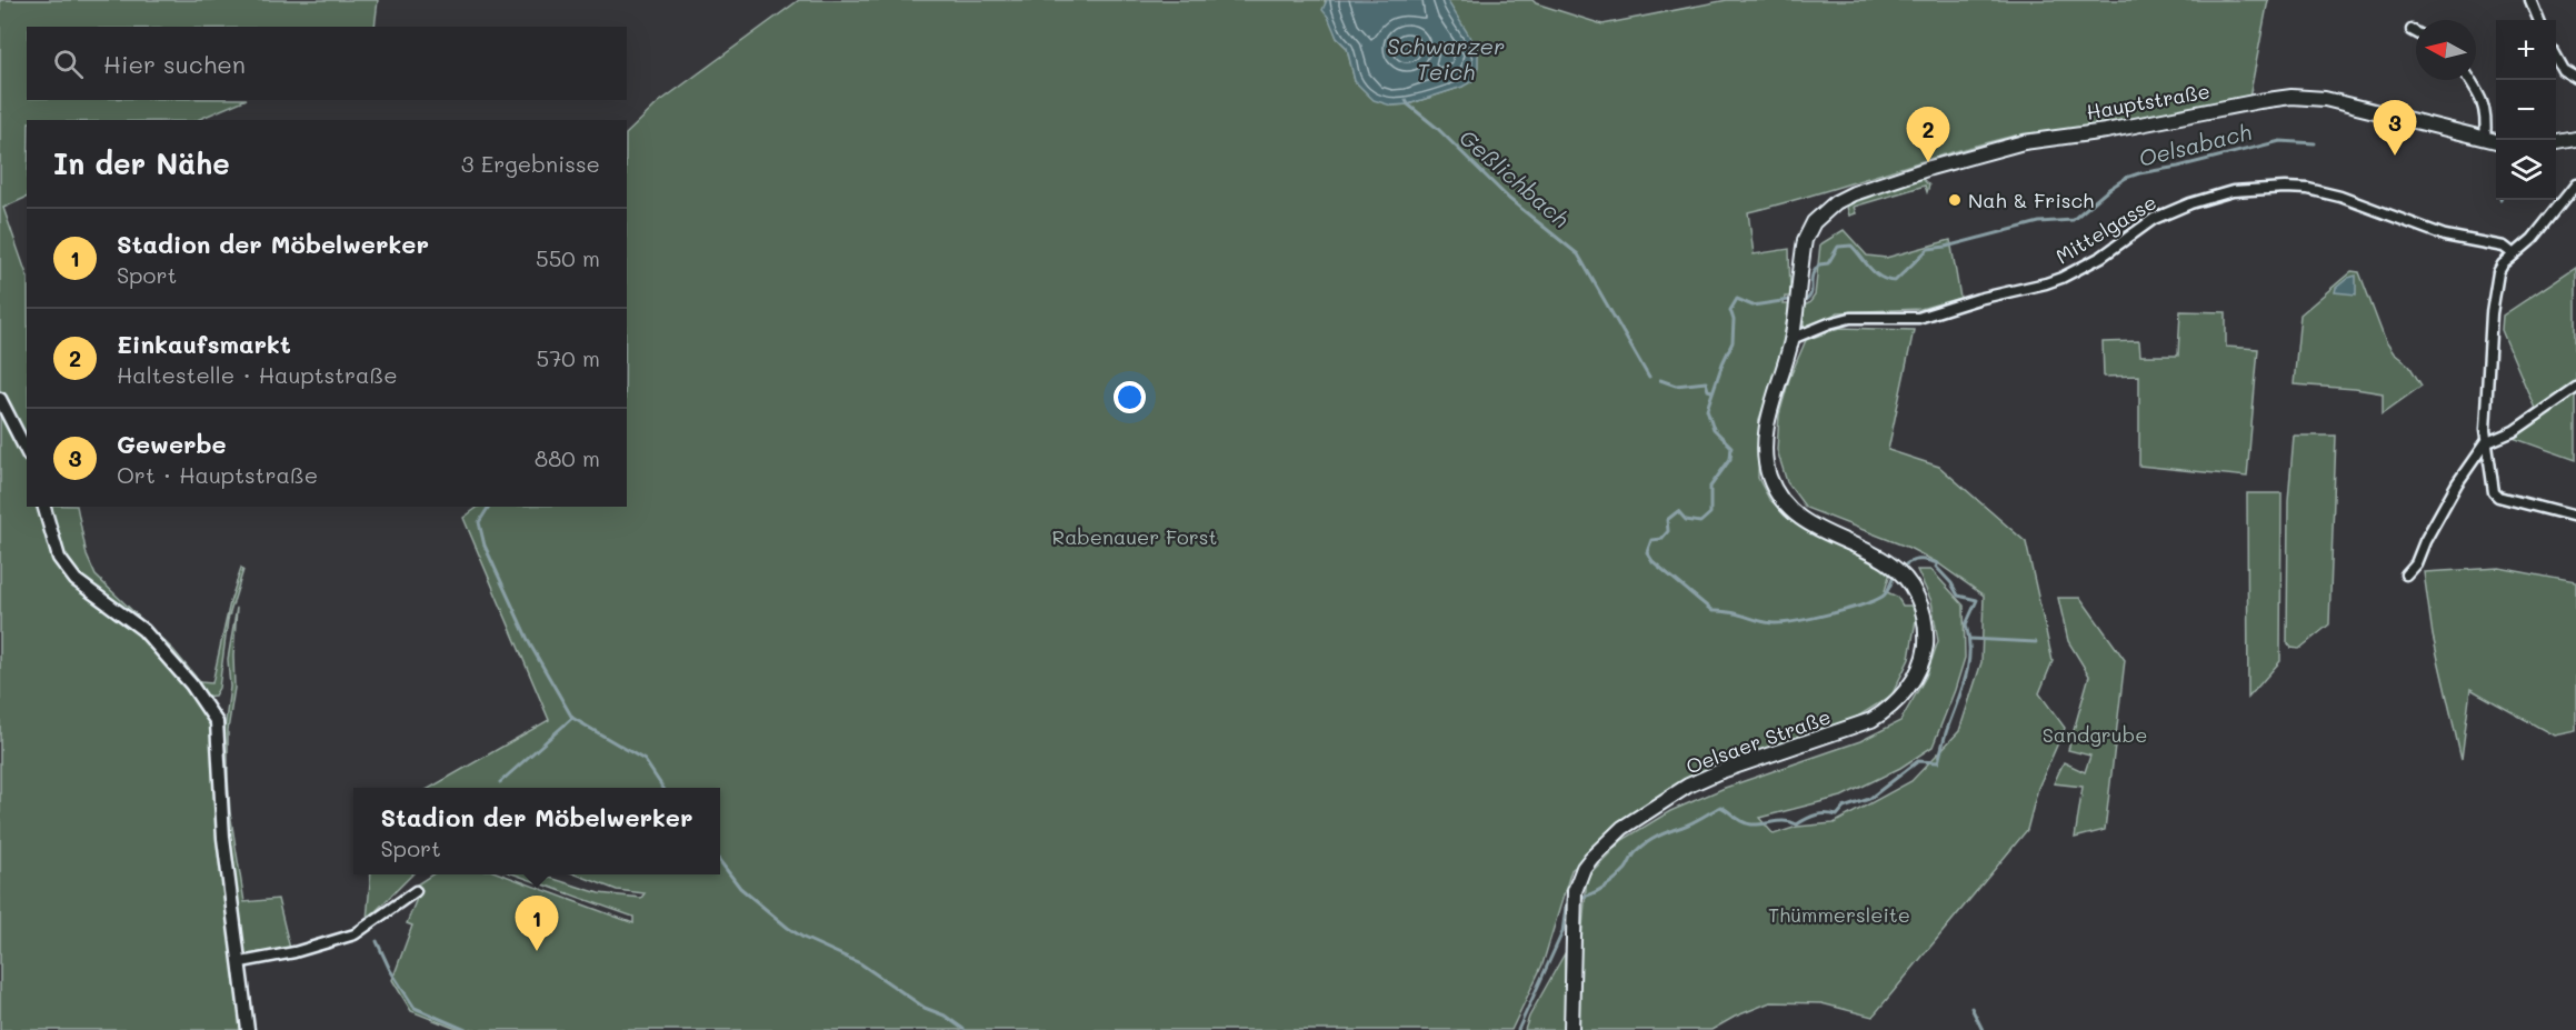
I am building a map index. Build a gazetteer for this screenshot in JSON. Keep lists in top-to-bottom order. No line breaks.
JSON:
{"streets":{"main road":["Hauptstraße","Oelsaer Straße"],"street":["Mittelgasse"]},"crossings":[["Hauptstraße","Mittelgasse"],["Hauptstraße","Oelsaer Straße"],["Mittelgasse","Oelsaer Straße"]],"water":["Schwarzer Teich","Oelsabach","Geßlichbach"],"parks":["Rabenauer Forst","Sandgrube","Thümmersleite"],"places":["Nah & Frisch"],"north":"left","page":{"map_buttons":["+","−"],"search":"Hier suchen","pins":["3","2","1"],"heading":["In der Nähe","3 Ergebnisse"],"list":[{"mark":"1","name":"Stadion der Möbelwerker","note":"Sport","value":"550 m"},{"mark":"2","name":"Einkaufsmarkt","note":"Haltestelle · Hauptstraße","value":"570 m"},{"mark":"3","name":"Gewerbe","note":"Ort · Hauptstraße","value":"880 m"}],"popup":["Stadion der Möbelwerker","Sport"]}}
